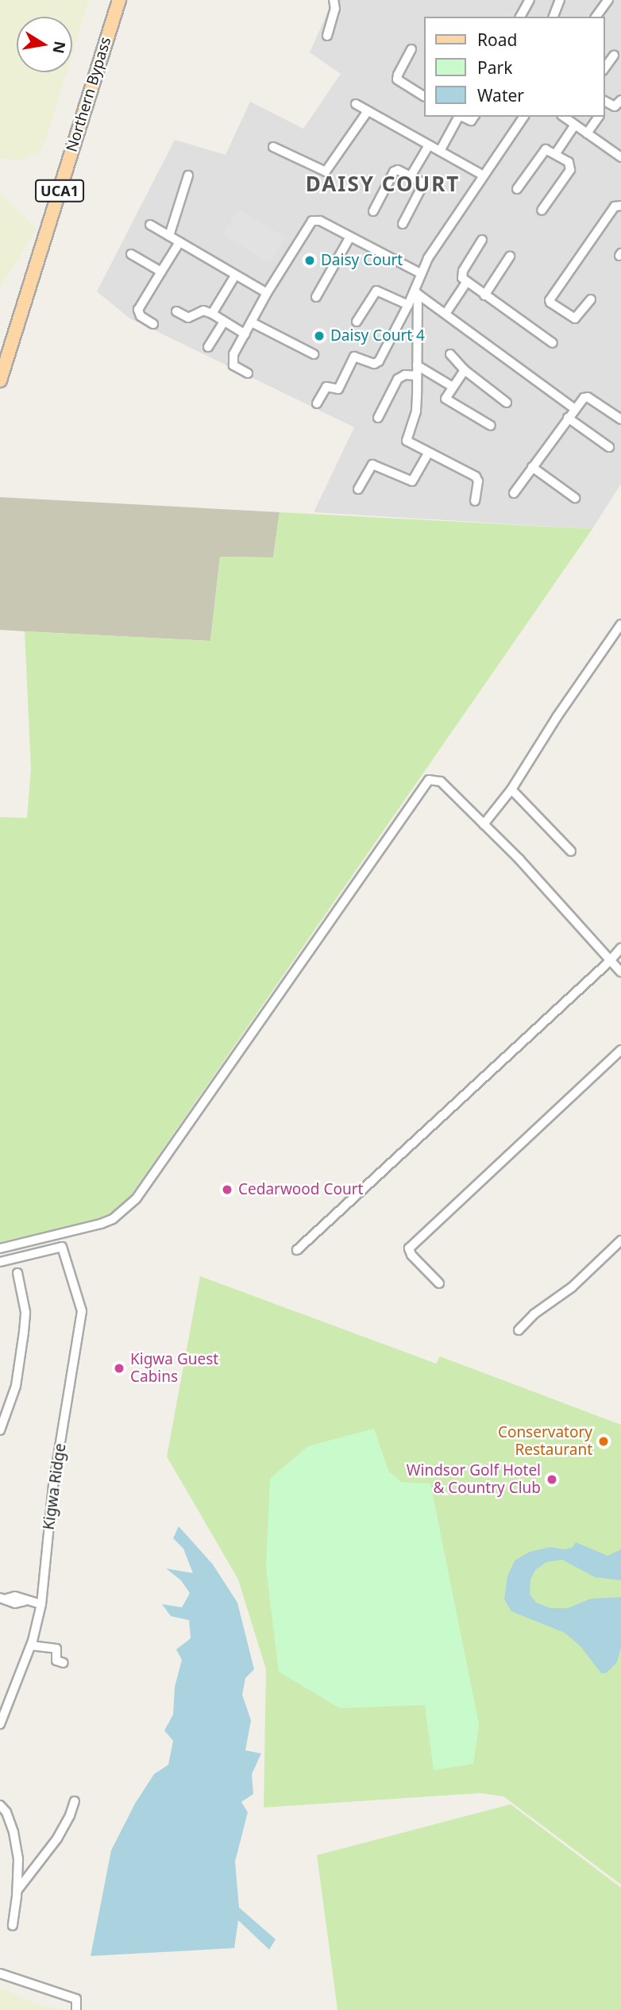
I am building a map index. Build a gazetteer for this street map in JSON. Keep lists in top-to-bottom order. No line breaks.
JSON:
{"streets":{"main road":["Northern Bypass","UCA1"],"street":["Kigwa Ridge"]},"districts":["DAISY COURT"],"places":["Daisy Court","Daisy Court 4","Cedarwood Court","Kigwa Guest Cabins","Conservatory Restaurant","Windsor Golf Hotel & Country Club"],"legend":["Road","Park","Water"],"north":"right"}
